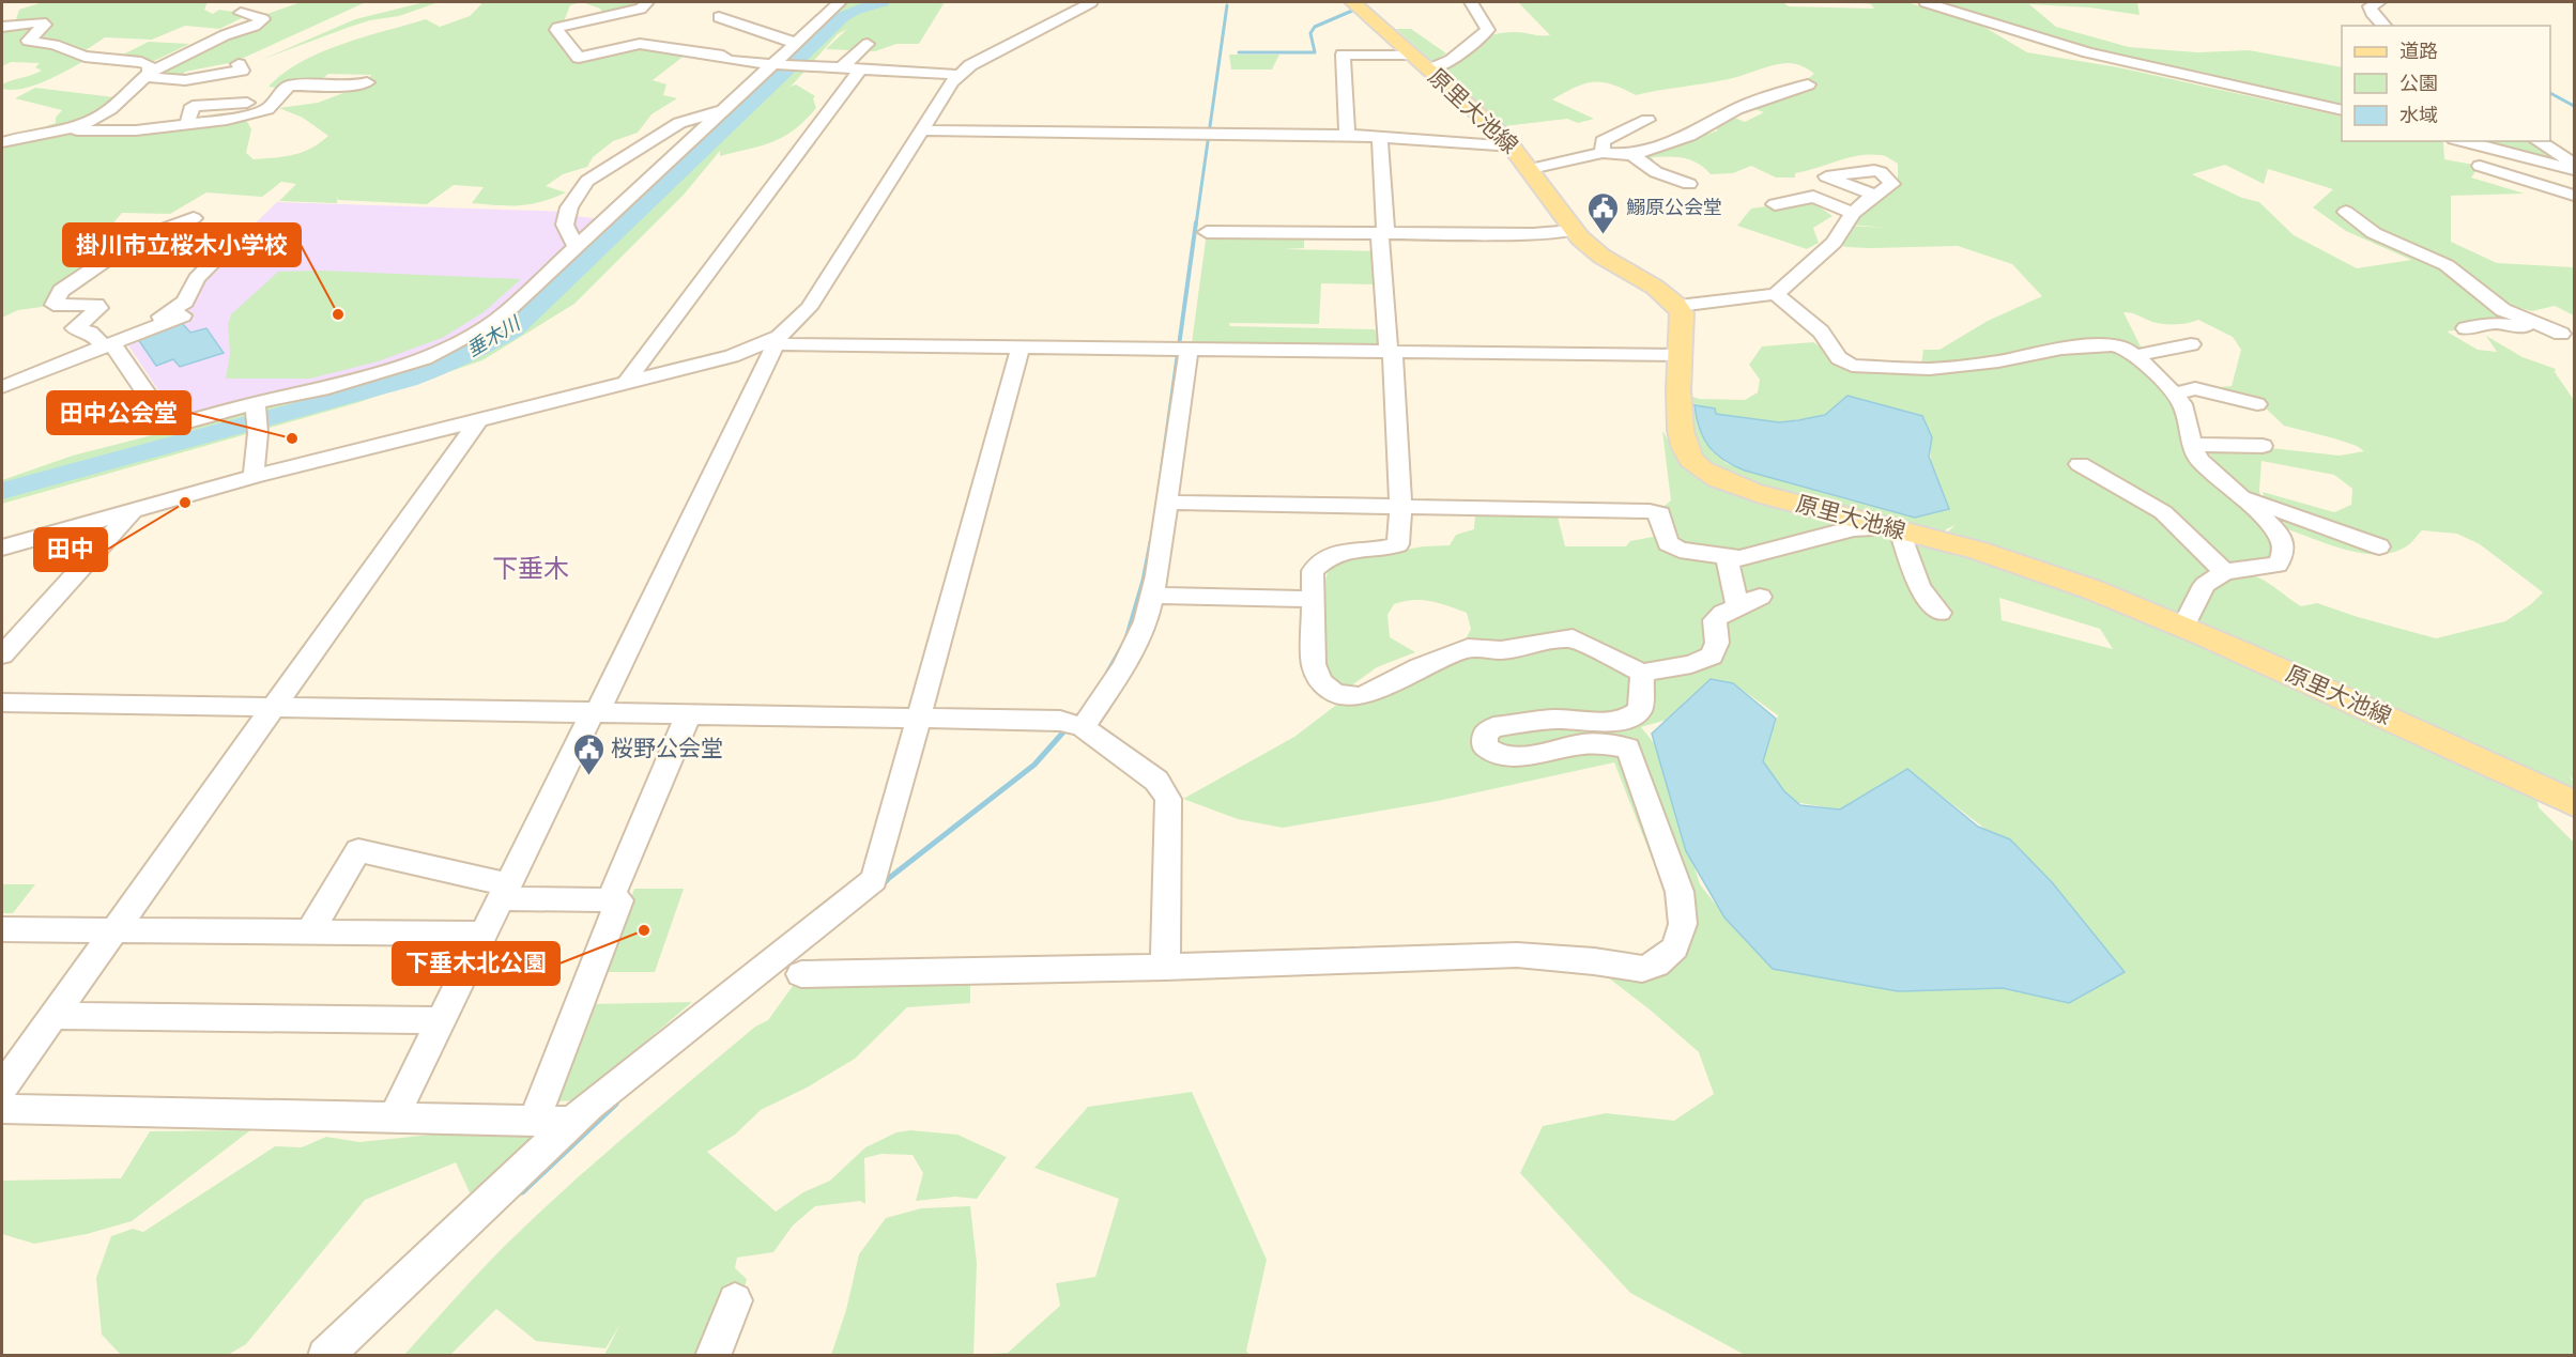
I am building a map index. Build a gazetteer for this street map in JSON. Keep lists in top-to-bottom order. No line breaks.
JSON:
{"streets":{"main road":["原里大池線"]},"districts":["下垂木"],"water":["垂木川"],"places":{"public building":["鰯原公会堂","桜野公会堂"],"other":["掛川市立桜木小学校","田中公会堂","田中","下垂木北公園"]},"legend":["道路","公園","水域"]}
